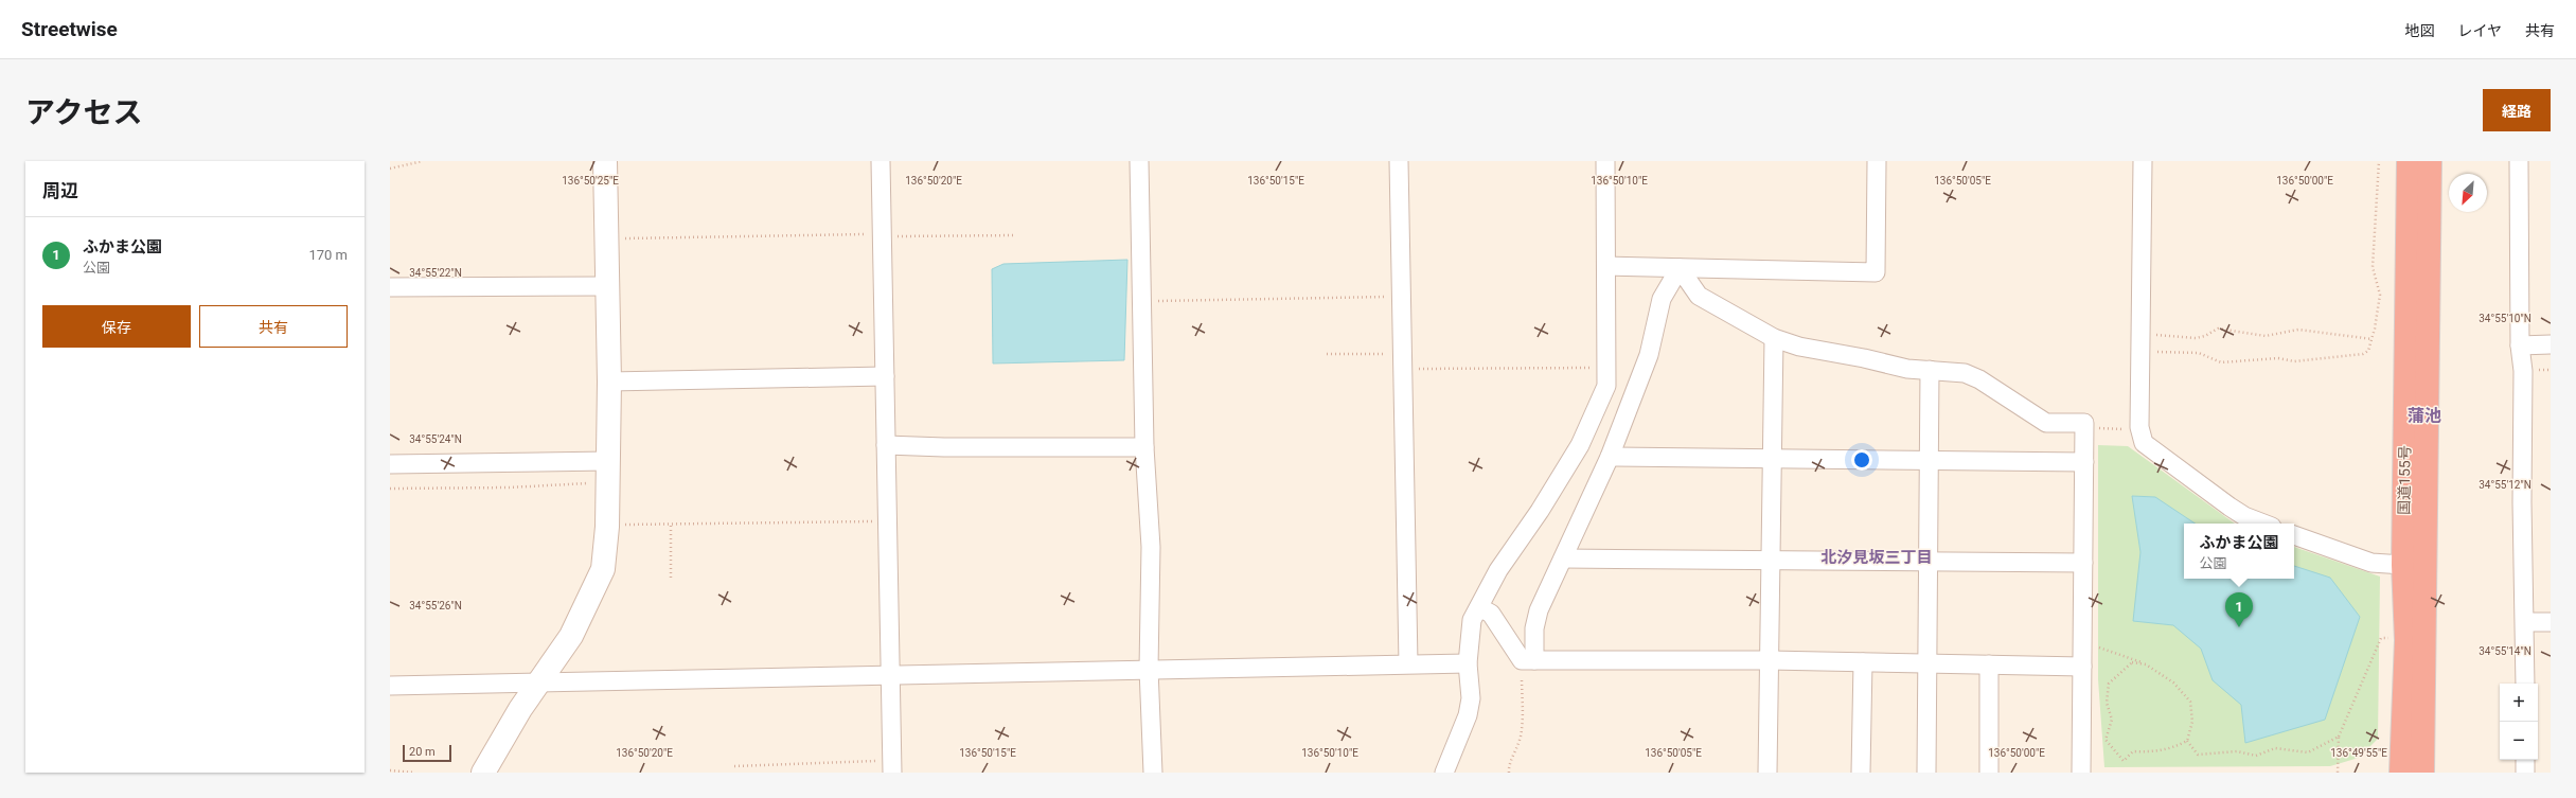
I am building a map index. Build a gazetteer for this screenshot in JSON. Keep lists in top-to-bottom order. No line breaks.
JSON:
{"streets":{"highway":["国道155号"]},"districts":["蒲池","北汐見坂三丁目"],"scale_bar":"20 m","north":"bottom left","page":{"header":"Streetwise","nav":["地図","レイヤ","共有"],"title":"アクセス","buttons":["経路",["保存","共有"]],"heading":"周辺","list":[{"mark":"1","name":"ふかま公園","note":"公園","value":"170 m"}],"popup":["ふかま公園","公園"],"pins":"1","map_buttons":["+","−"],"scale":"20 m"},"coordinates":["136°50'25\"E","136°50'20\"E","136°50'15\"E","136°50'10\"E","136°50'05\"E","136°50'00\"E","34°55'22\"N","34°55'10\"N","34°55'24\"N","34°55'12\"N","34°55'26\"N","34°55'14\"N","136°49'55\"E"]}
